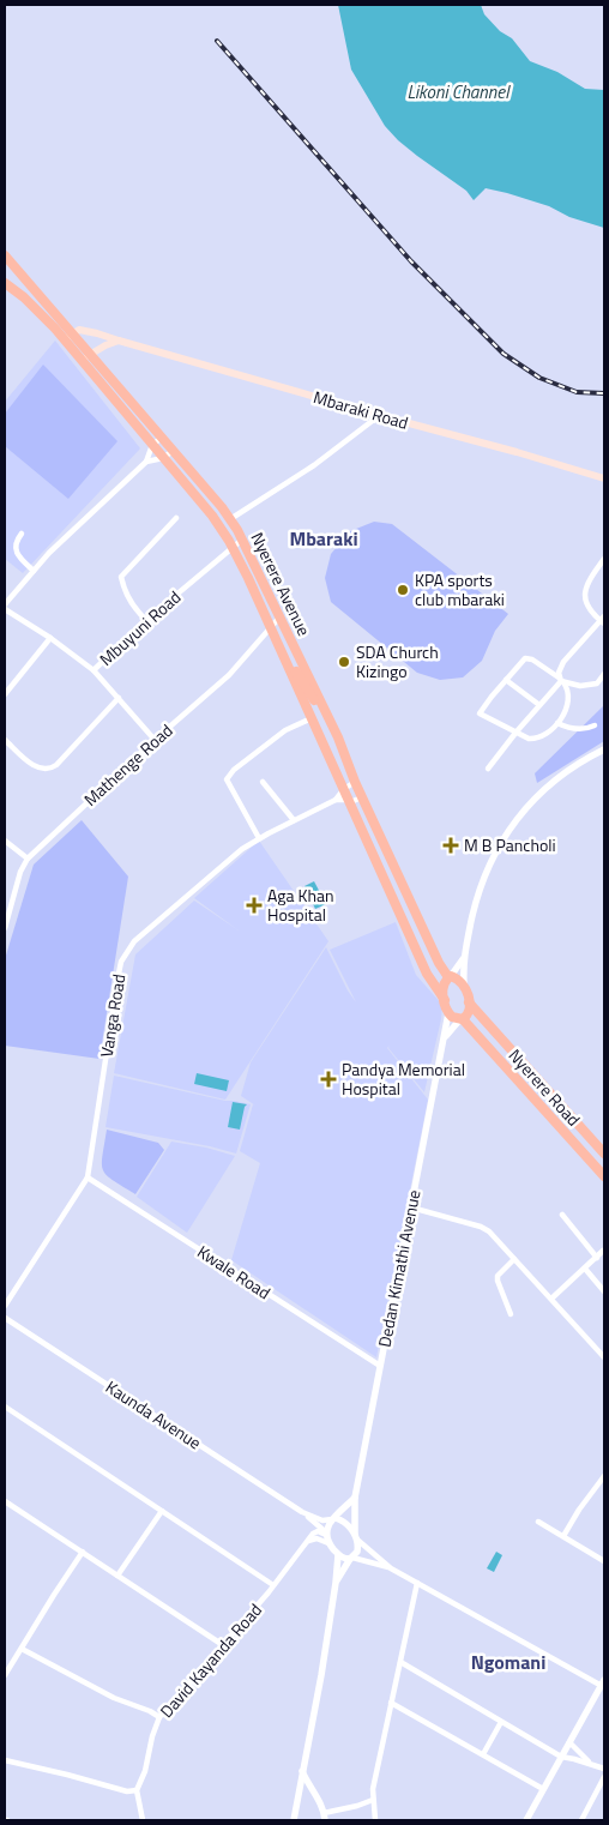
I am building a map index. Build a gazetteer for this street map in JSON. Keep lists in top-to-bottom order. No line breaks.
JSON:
{"streets":{"highway":["Nyerere Avenue","Nyerere Road"],"main road":["Mbaraki Road"],"street":["Mbuyuni Road","Mathenge Road","Vanga Road","Dedan Kimathi Avenue","Kwale Road","Kaunda Avenue","David Kayanda Road"]},"crossings":[["Mbaraki Road","Nyerere Avenue"],["Nyerere Avenue","Mbuyuni Road"],["Nyerere Avenue","Mathenge Road"],["Nyerere Avenue","Vanga Road"],["Vanga Road","Kwale Road"],["Nyerere Road","Dedan Kimathi Avenue"],["Dedan Kimathi Avenue","Kwale Road"],["Dedan Kimathi Avenue","David Kayanda Road"]],"districts":["Mbaraki","Ngomani"],"water":["Likoni Channel"],"places":{"other":["KPA sports club mbaraki","SDA Church Kizingo"],"health":["M B Pancholi","Aga Khan Hospital","Pandya Memorial Hospital"]}}
